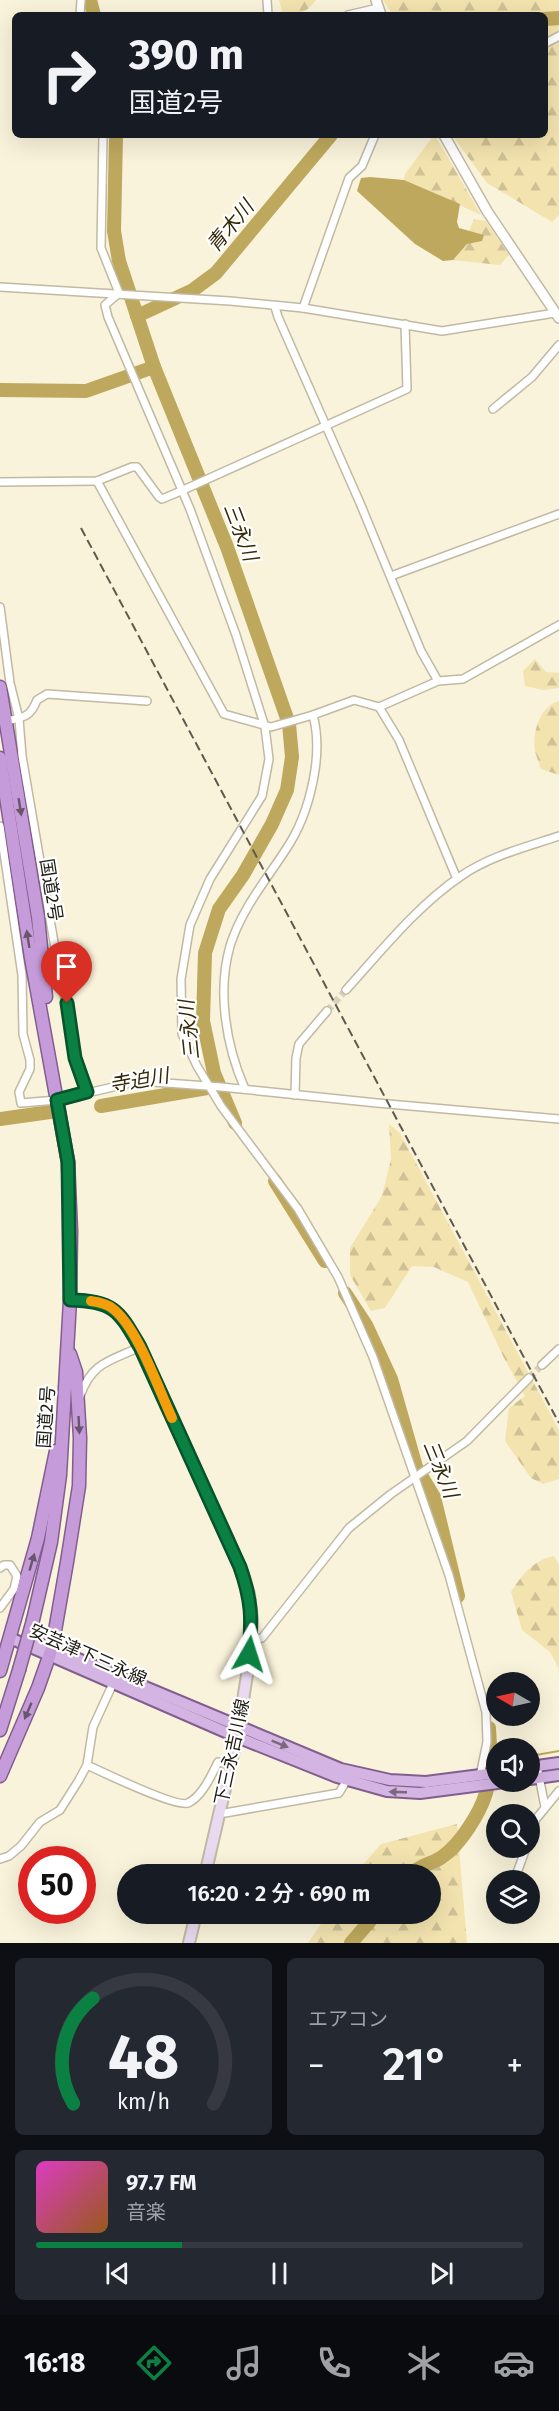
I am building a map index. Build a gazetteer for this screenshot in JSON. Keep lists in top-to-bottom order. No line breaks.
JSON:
{"streets":{"highway":["国道2号"],"main road":["安芸津下三永線","下三永吉川線"]},"crossings":[["国道2号","下三永吉川線"],["安芸津下三永線","下三永吉川線"]],"water":["青木川","三永川","寺迫川"],"north":"left","page":{"turn":["390 m","国道2号"],"limit":"50","trip":"16:20 · 2 分 · 690 m","tile":"エアコン","heat":["−","21°","+"],"song":["97.7 FM","音楽"],"tabs":"16:18","gauge":["48","km/h"]}}
